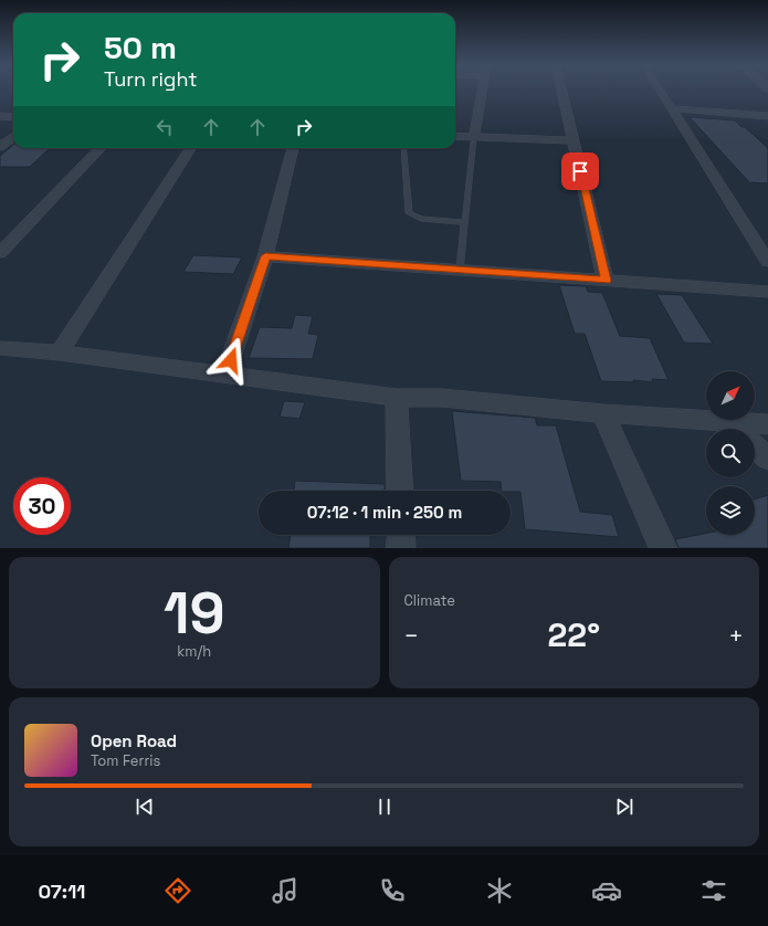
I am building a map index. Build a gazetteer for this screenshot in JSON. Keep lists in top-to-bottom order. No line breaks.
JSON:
{"north":"top right","page":{"turn":["50 m","Turn right"],"limit":"30","trip":"07:12 · 1 min · 250 m","tile":[["19","km/h"],"Climate"],"heat":["−","22°","+"],"song":["Open Road","Tom Ferris"],"tabs":"07:11"}}
